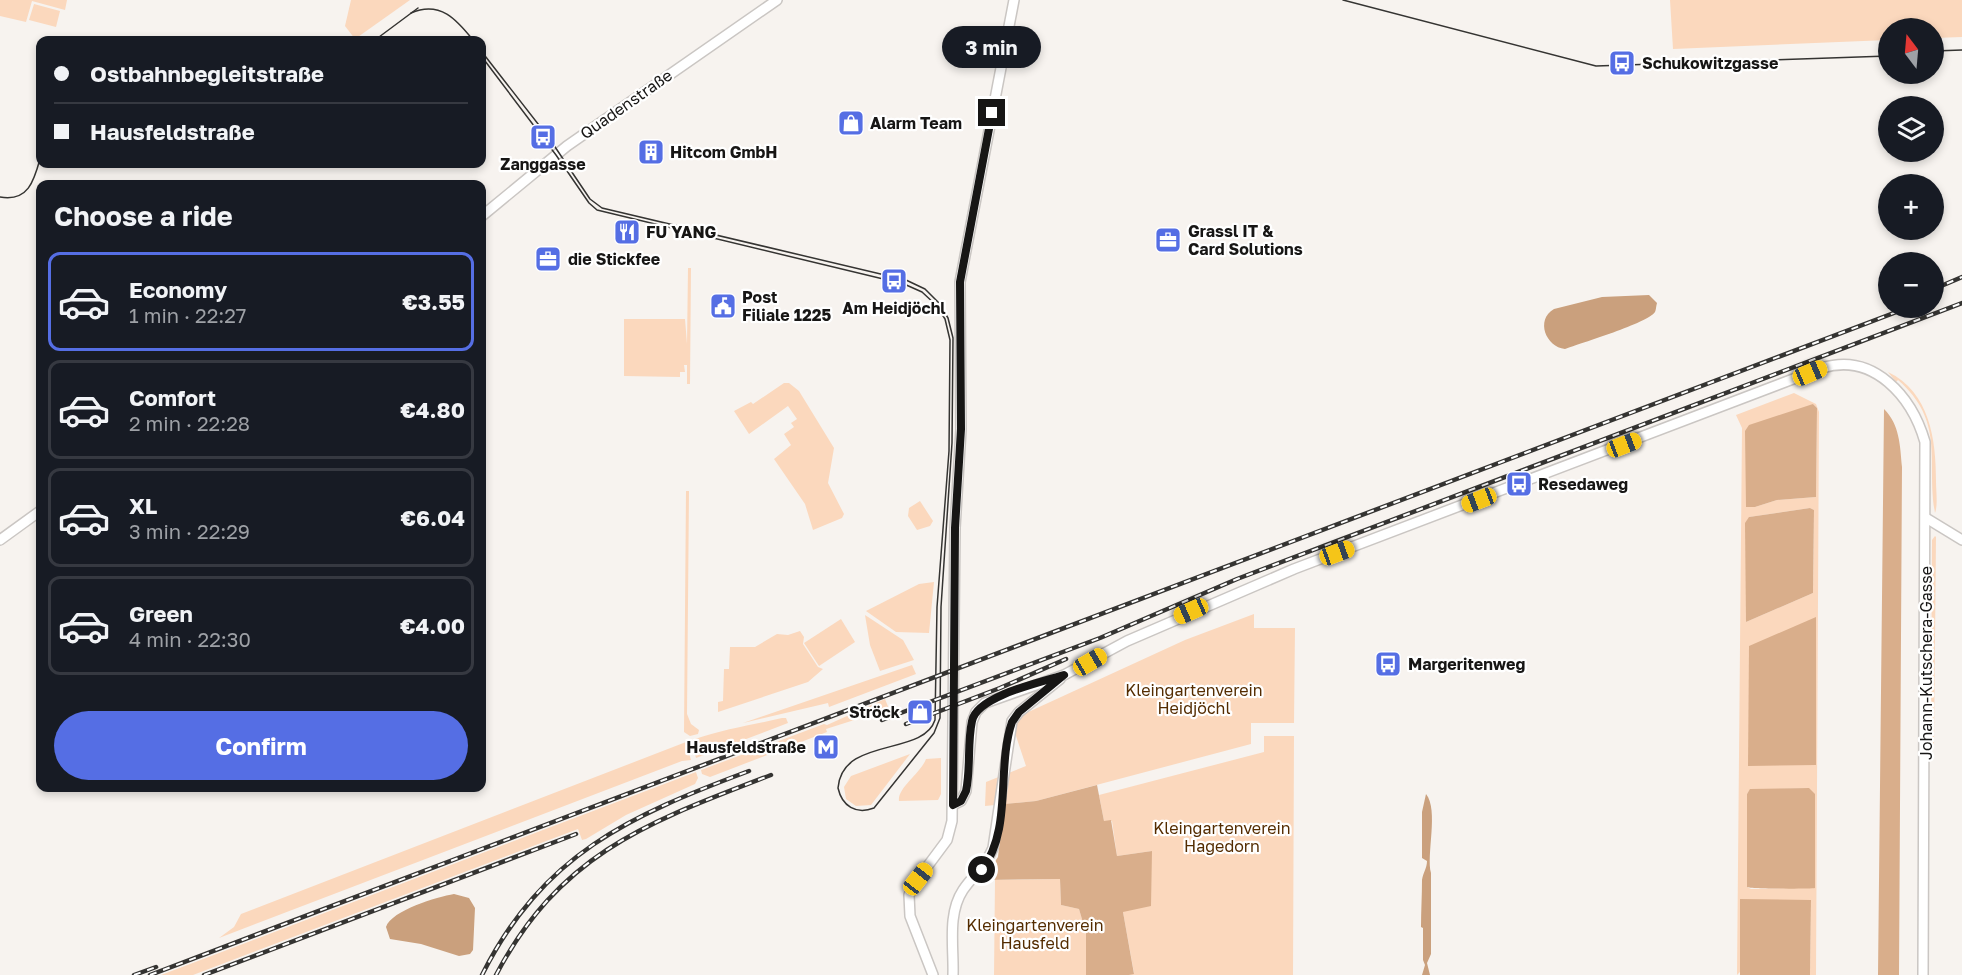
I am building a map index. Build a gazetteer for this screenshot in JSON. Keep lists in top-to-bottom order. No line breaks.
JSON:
{"streets":{"street":["Quadenstraße","Johann-Kutschera-Gasse"]},"parks":["Kleingartenverein Heidjöchl","Kleingartenverein Hagedorn","Kleingartenverein Hausfeld"],"places":{"bus stop":["Schukowitzgasse","Zanggasse","Am Heidjöchl","Resedaweg","Margeritenweg"],"shop":["Alarm Team","Ströck"],"building":["Hitcom GmbH"],"restaurant":["FU YANG"],"office":["Grassl IT & Card Solutions","die Stickfee"],"public building":["Post Filiale 1225"],"metro station":["Hausfeldstraße"]},"north":"top","page":{"map_buttons":["+","−"],"bubble":"3 min","banner":["Ostbahnbegleitstraße","Hausfeldstraße"],"heading":"Choose a ride","list":[{"name":"Economy","note":"1 min · 22:27","value":"€3.55"},{"name":"Comfort","note":"2 min · 22:28","value":"€4.80"},{"name":"XL","note":"3 min · 22:29","value":"€6.04"},{"name":"Green","note":"4 min · 22:30","value":"€4.00"}],"buttons":"Confirm"}}
